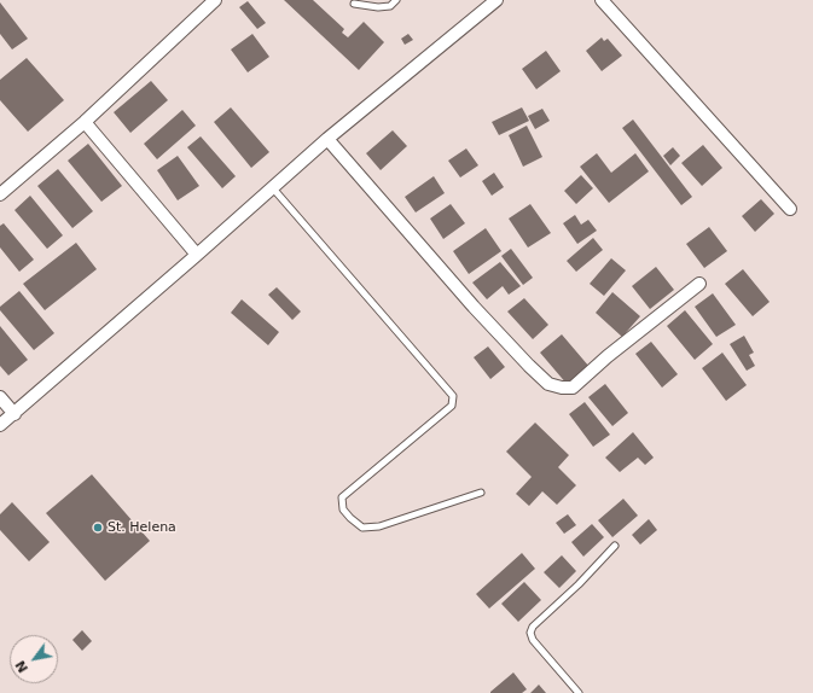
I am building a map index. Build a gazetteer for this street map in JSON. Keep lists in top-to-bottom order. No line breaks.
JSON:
{"places":["St. Helena"],"north":"bottom left"}
